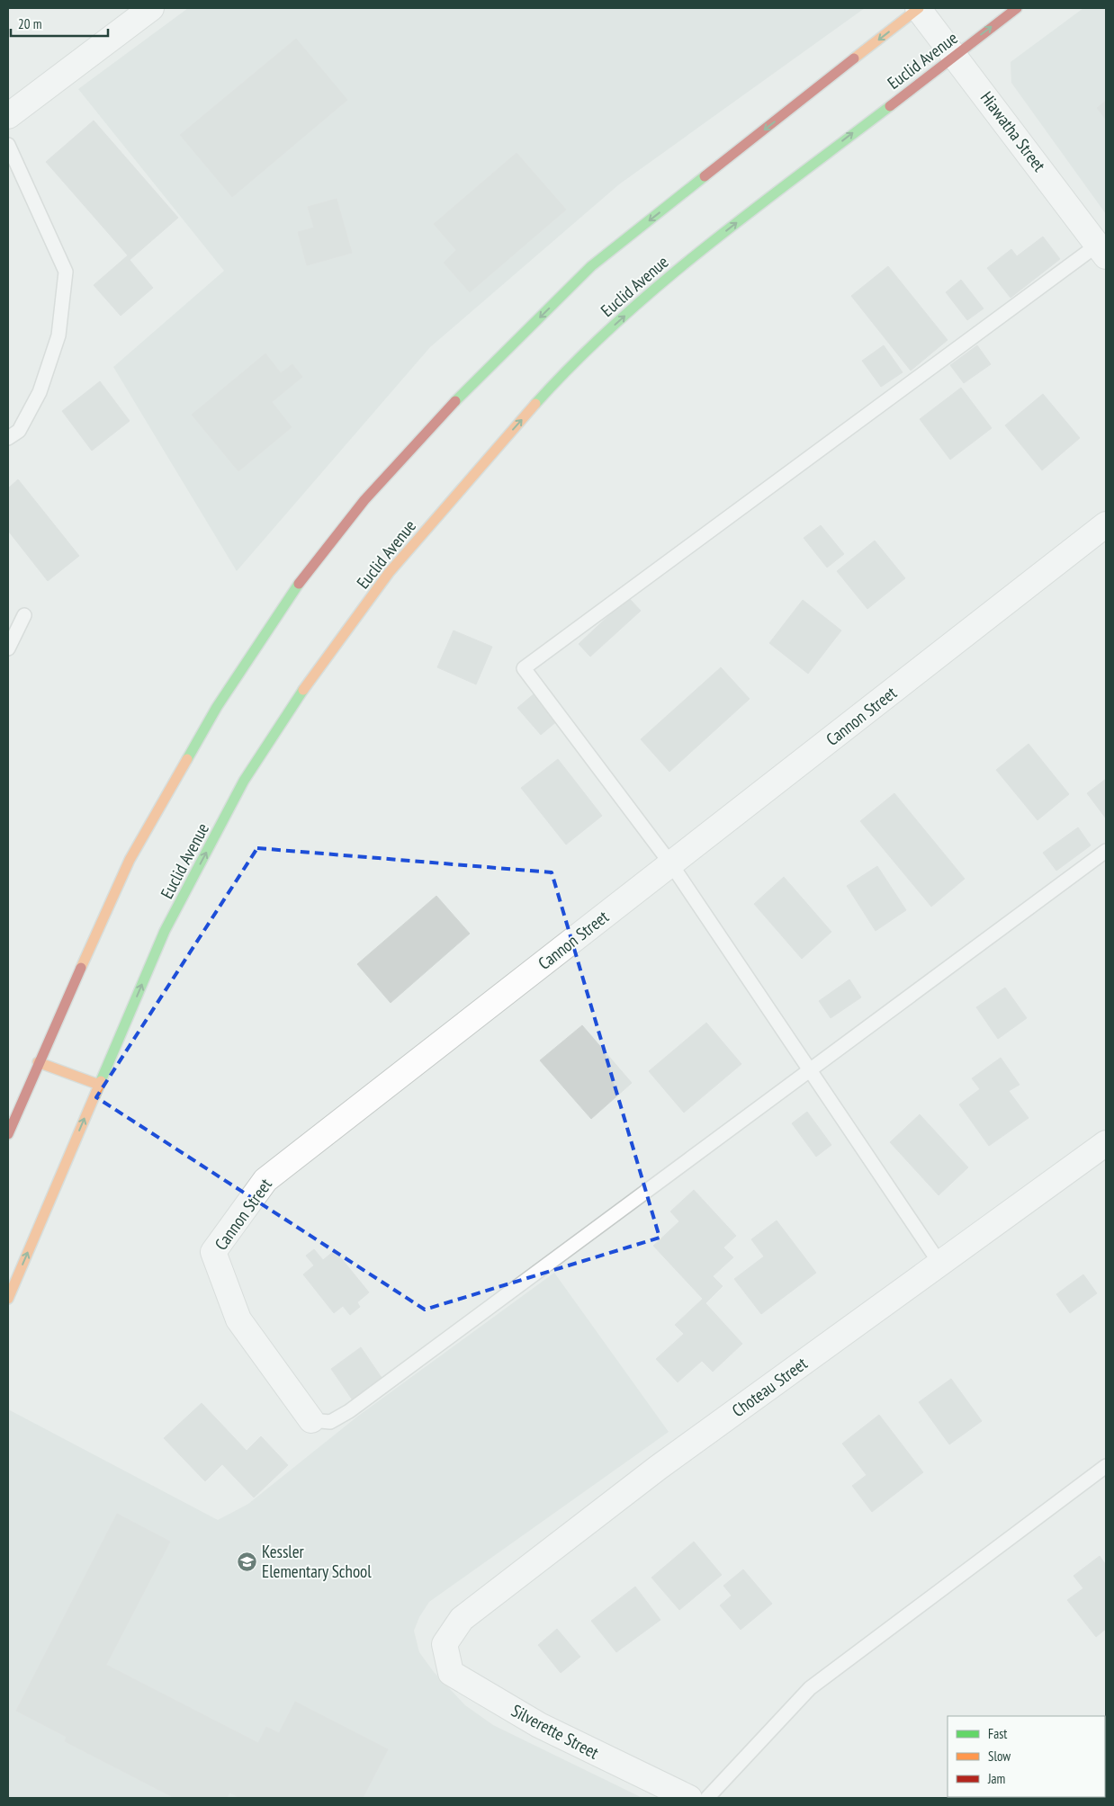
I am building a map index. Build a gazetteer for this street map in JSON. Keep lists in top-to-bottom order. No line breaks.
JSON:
{"streets":{"highway":["Euclid Avenue"],"street":["Hiawatha Street","Cannon Street","Choteau Street","Silverette Street"]},"crossings":[["Euclid Avenue","Hiawatha Street"],["Choteau Street","Silverette Street"]],"places":{"school or university":["Kessler Elementary School"]},"legend":["Fast","Slow","Jam"],"scale_bar":"20 m"}
